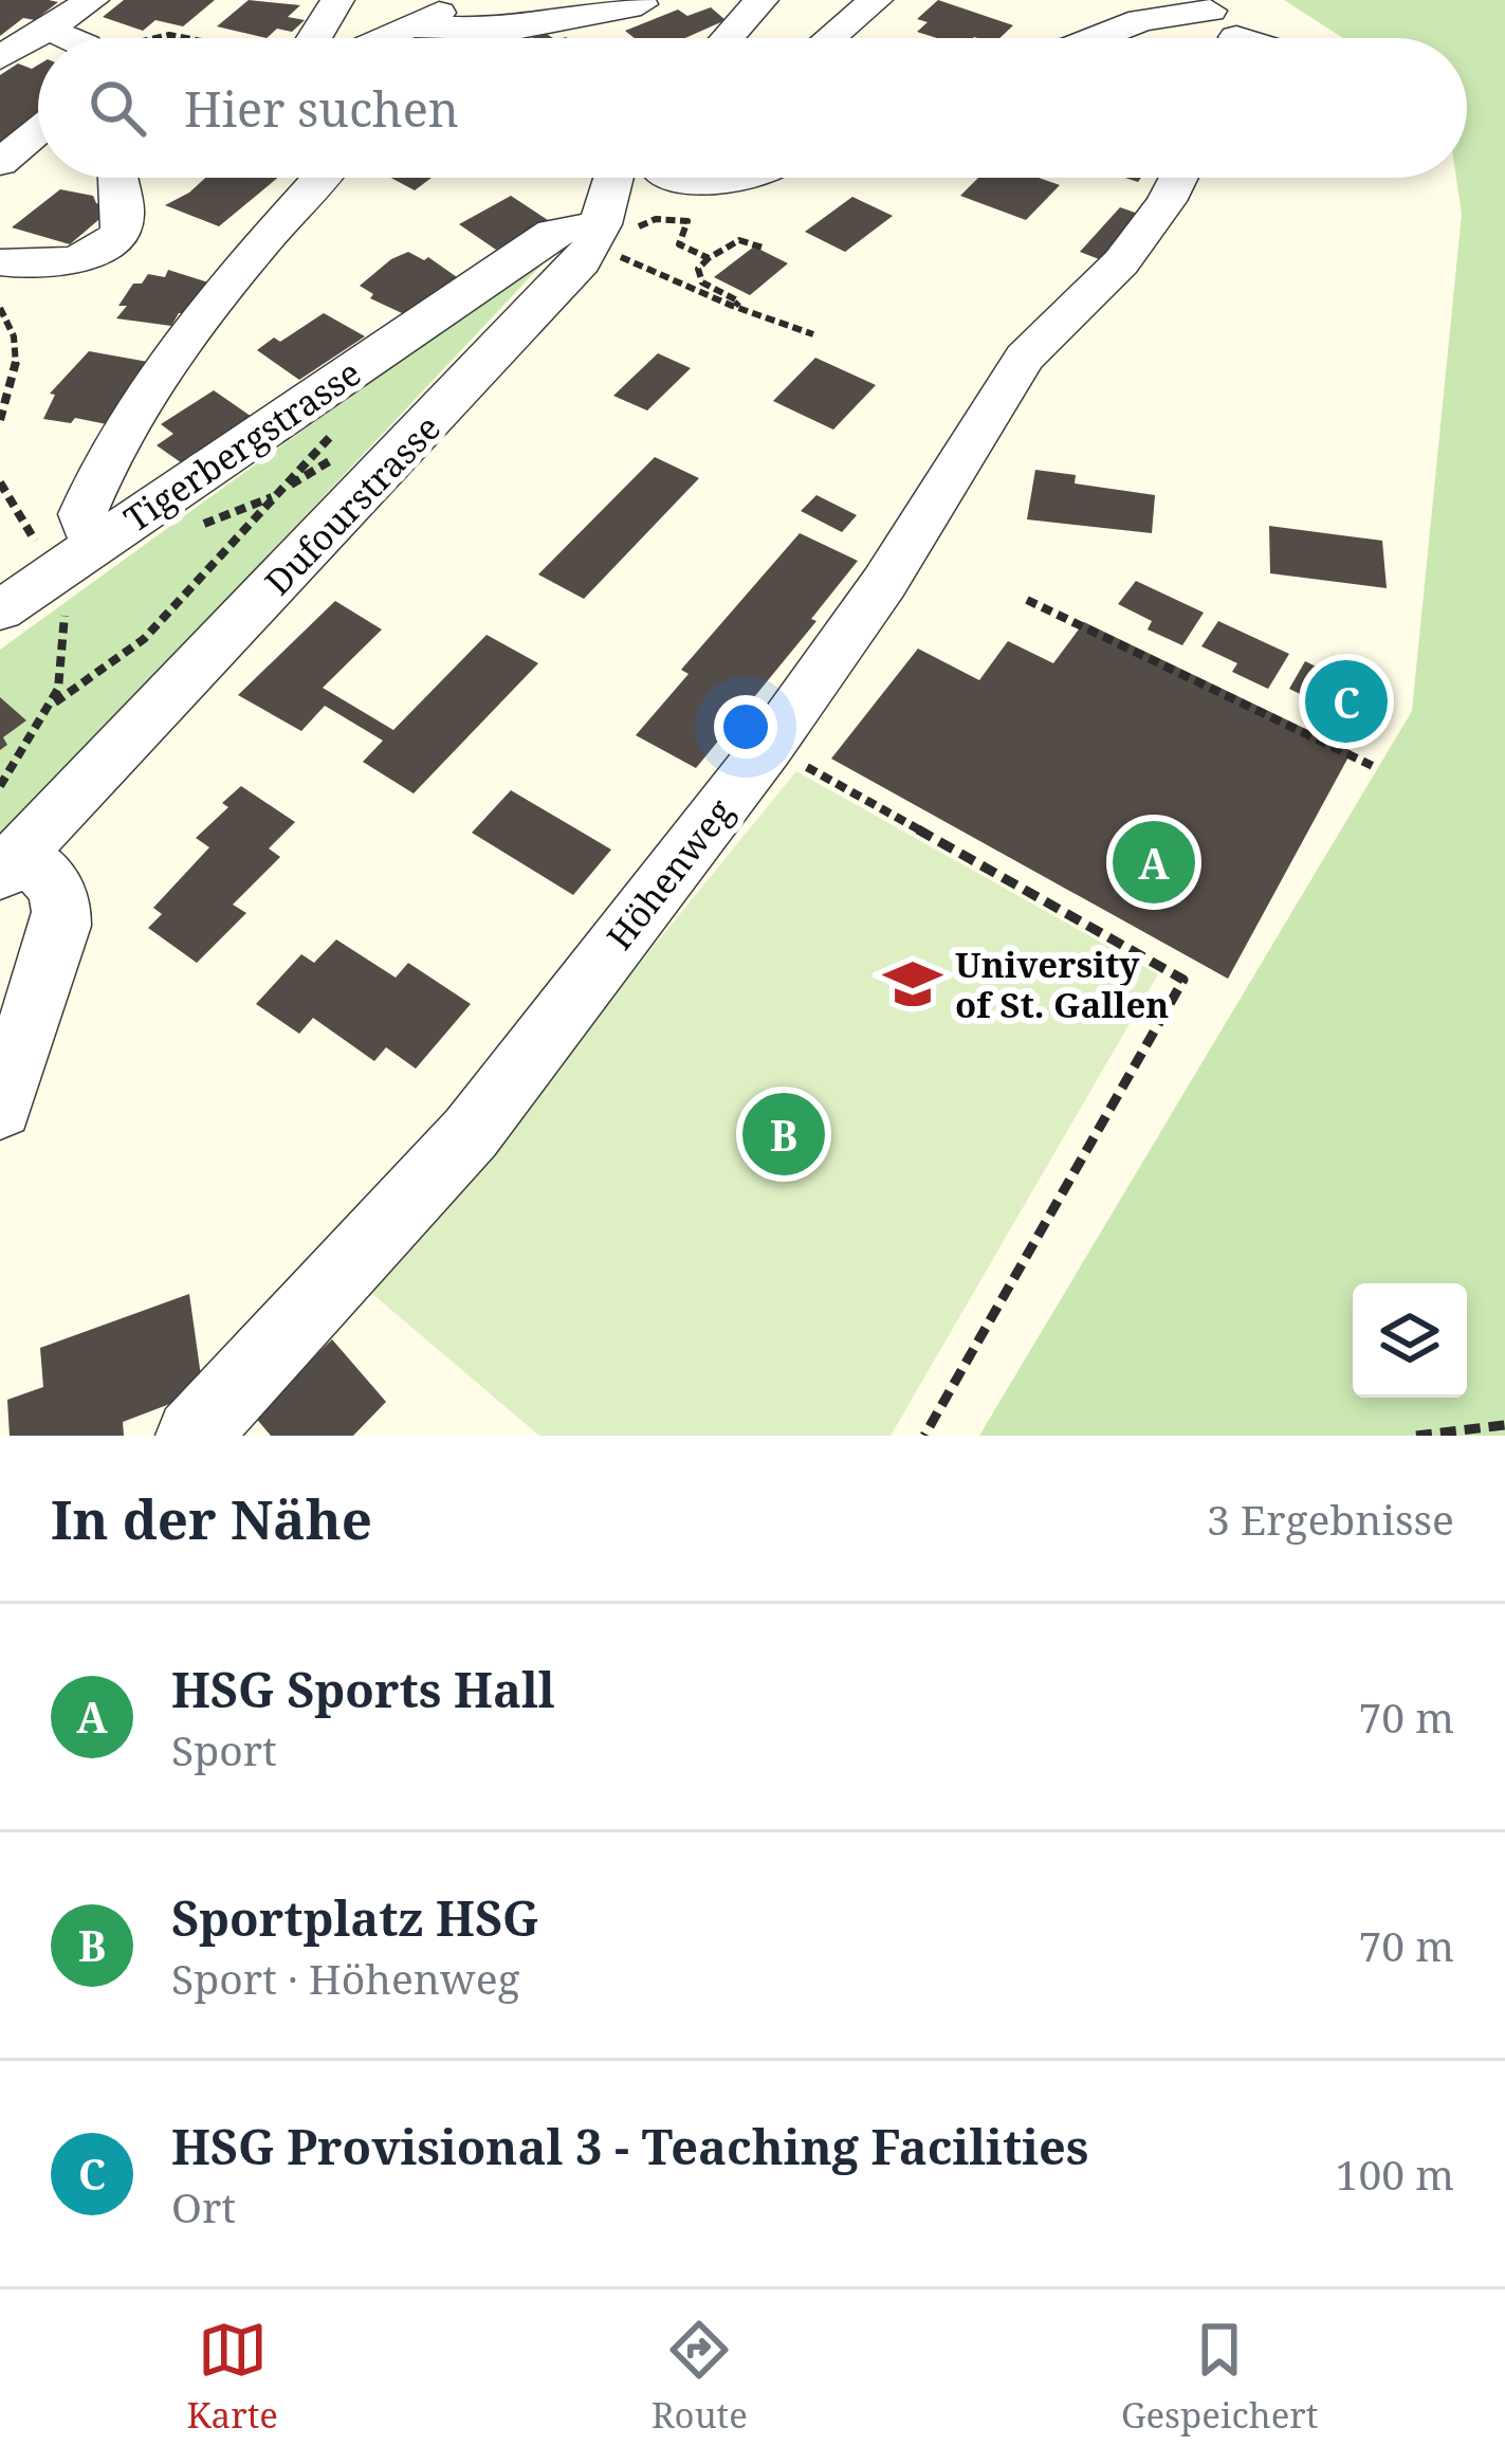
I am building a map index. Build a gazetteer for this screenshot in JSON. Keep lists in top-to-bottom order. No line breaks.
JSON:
{"streets":{"street":["Tigerbergstrasse","Dufourstrasse","Höhenweg"]},"crossings":[["Tigerbergstrasse","Dufourstrasse"]],"places":{"school or university":["University of St. Gallen"]},"page":{"search":"Hier suchen","pins":["C","A","B"],"heading":["In der Nähe","3 Ergebnisse"],"list":[{"mark":"A","name":"HSG Sports Hall","note":"Sport","value":"70 m"},{"mark":"B","name":"Sportplatz HSG","note":"Sport · Höhenweg","value":"70 m"},{"mark":"C","name":"HSG Provisional 3 - Teaching Facilities","note":"Ort","value":"100 m"}],"nav":["Karte","Route","Gespeichert"]}}
